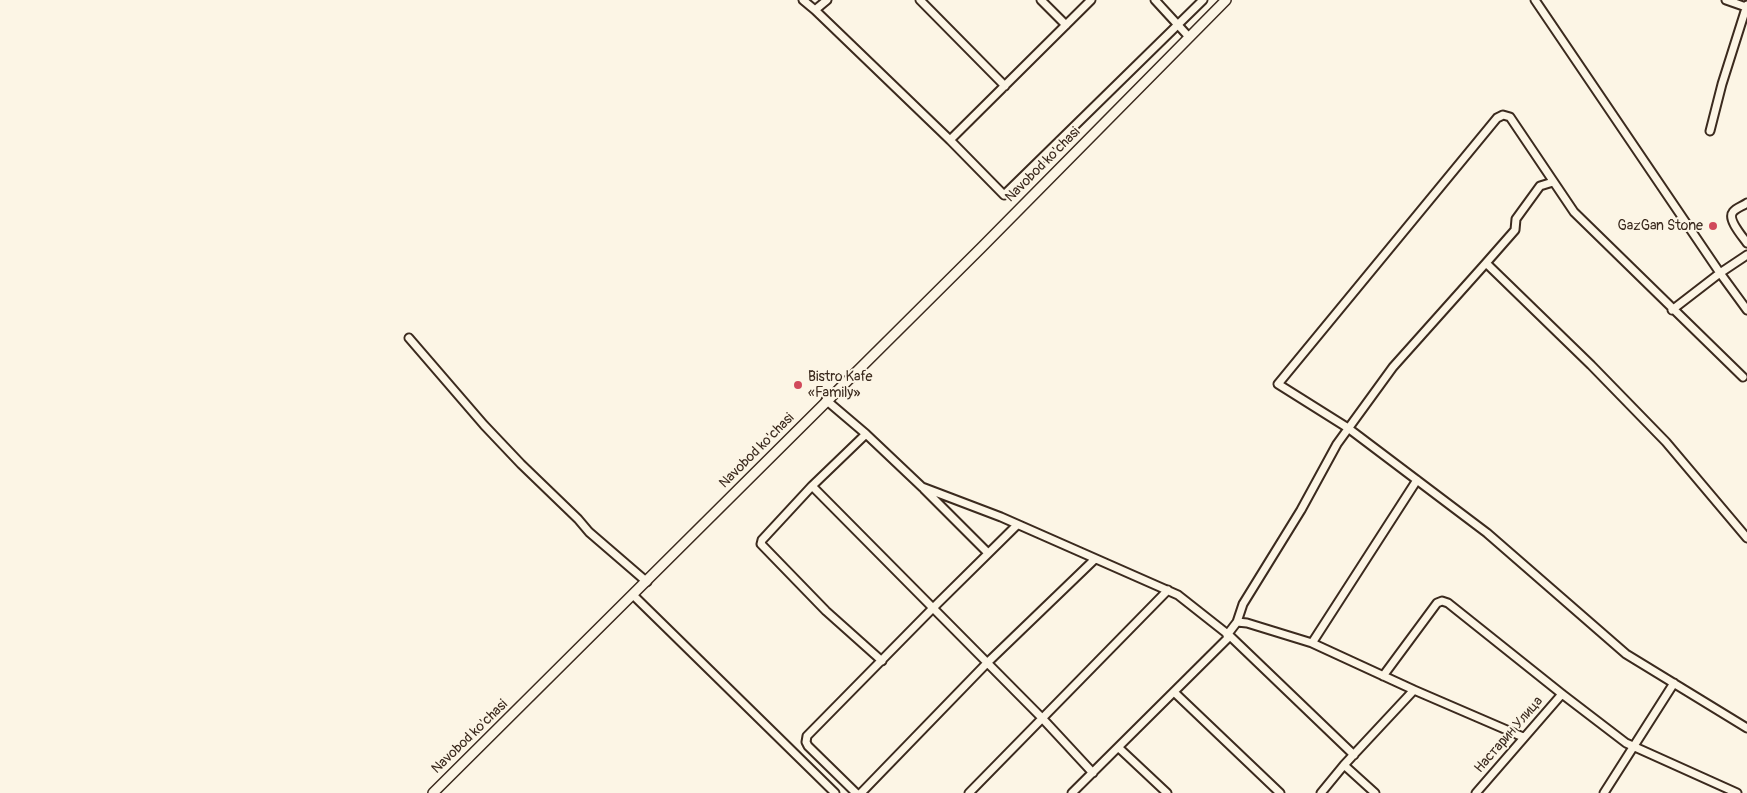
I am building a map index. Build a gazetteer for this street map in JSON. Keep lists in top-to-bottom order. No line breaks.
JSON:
{"streets":{"street":["Navobod ko'chasi","Настарин Улица"]},"places":["GazGan Stone","Bistro Kafe «Family»"]}
